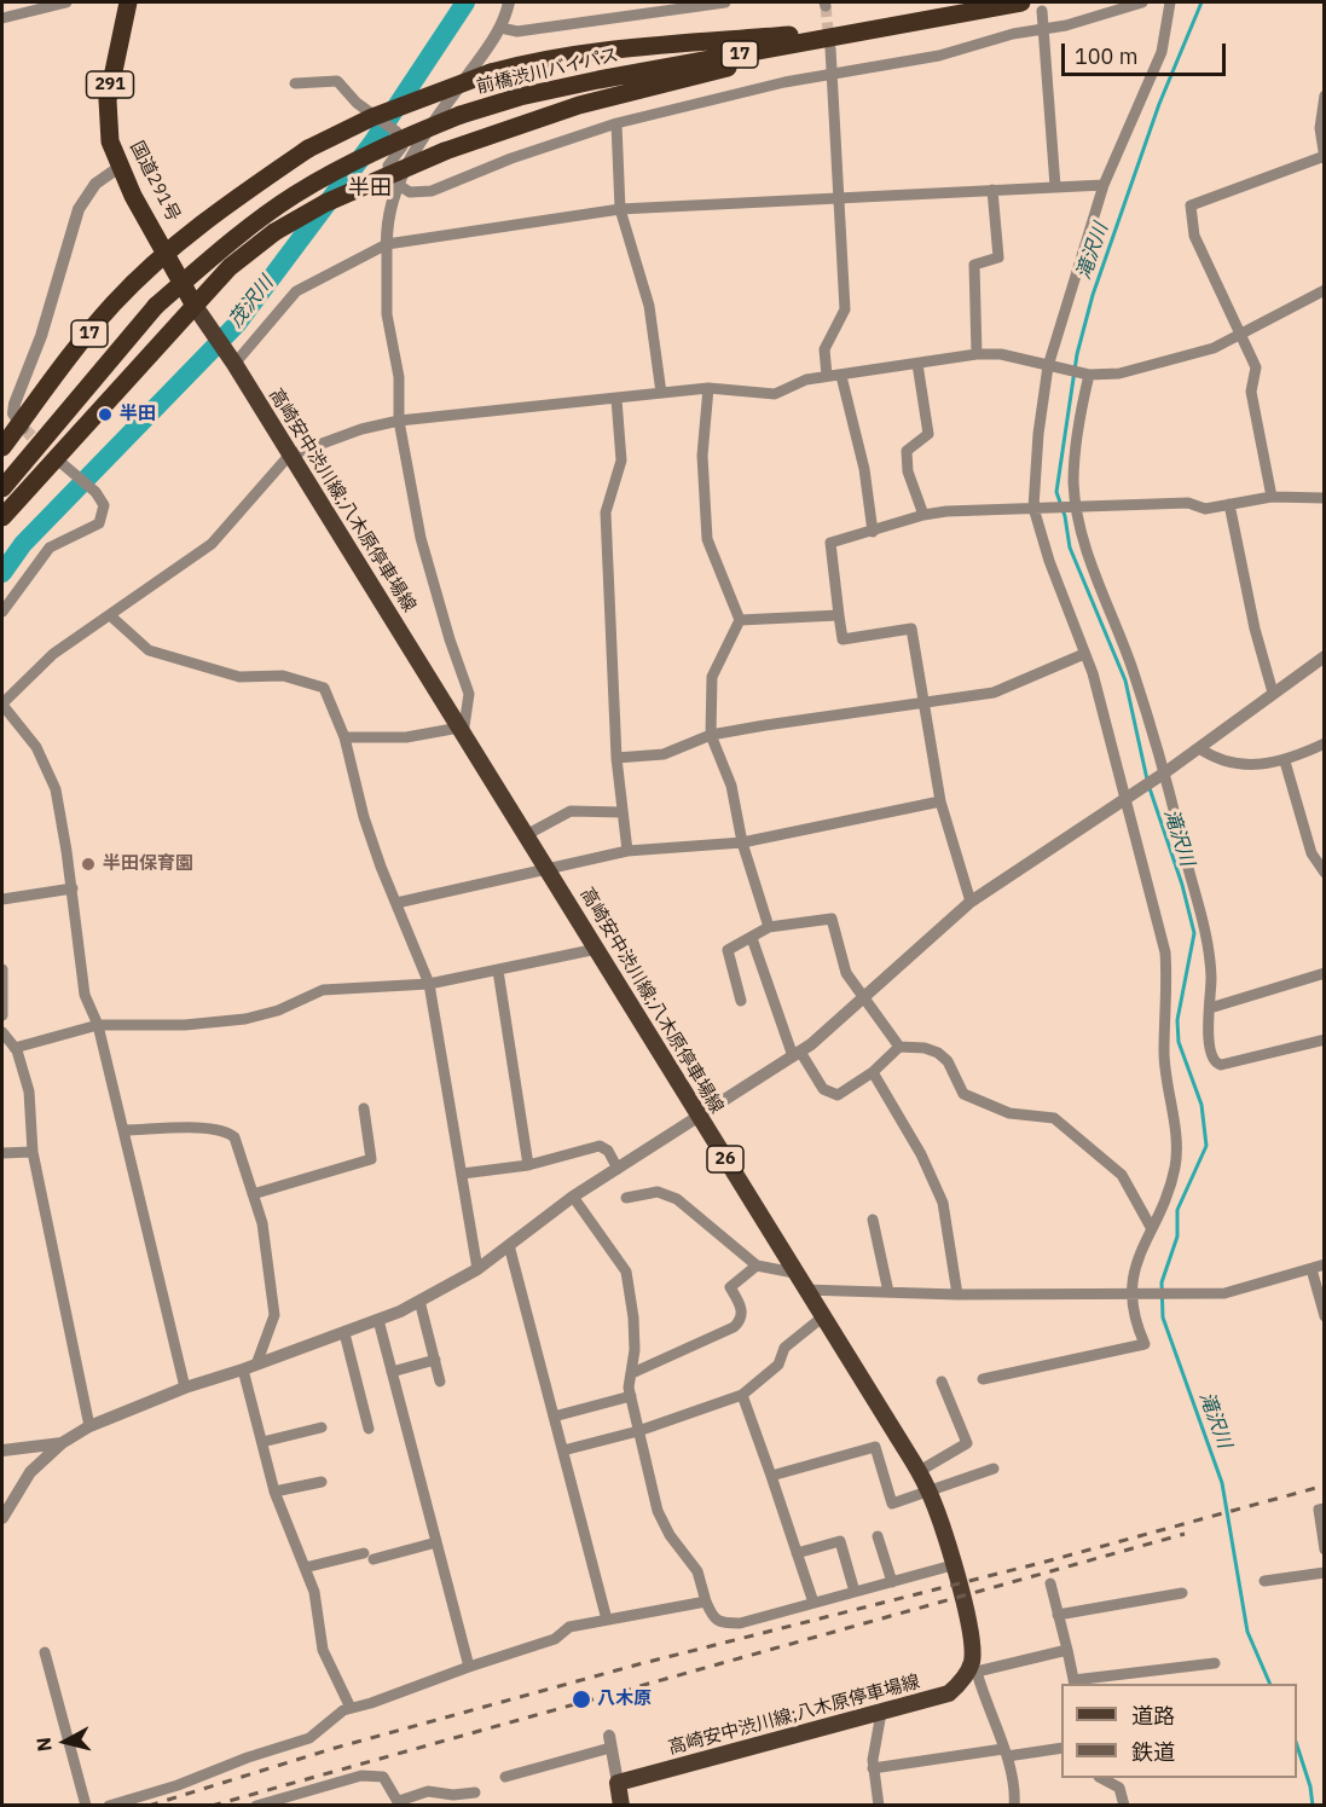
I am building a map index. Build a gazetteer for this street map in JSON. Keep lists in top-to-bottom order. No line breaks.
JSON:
{"streets":{"highway":["17","前橋渋川バイパス","291","国道291号"],"main road":["高崎安中渋川線;八木原停車場線","26"]},"crossings":[["17","前橋渋川バイパス"],["17","国道291号"],["17","26"],["国道291号","26"],["高崎安中渋川線;八木原停車場線","26"]],"districts":["半田"],"water":["滝沢川","茂沢川"],"places":["半田","半田保育園","八木原"],"legend":["道路","鉄道"],"scale_bar":"100 m","north":"left"}
